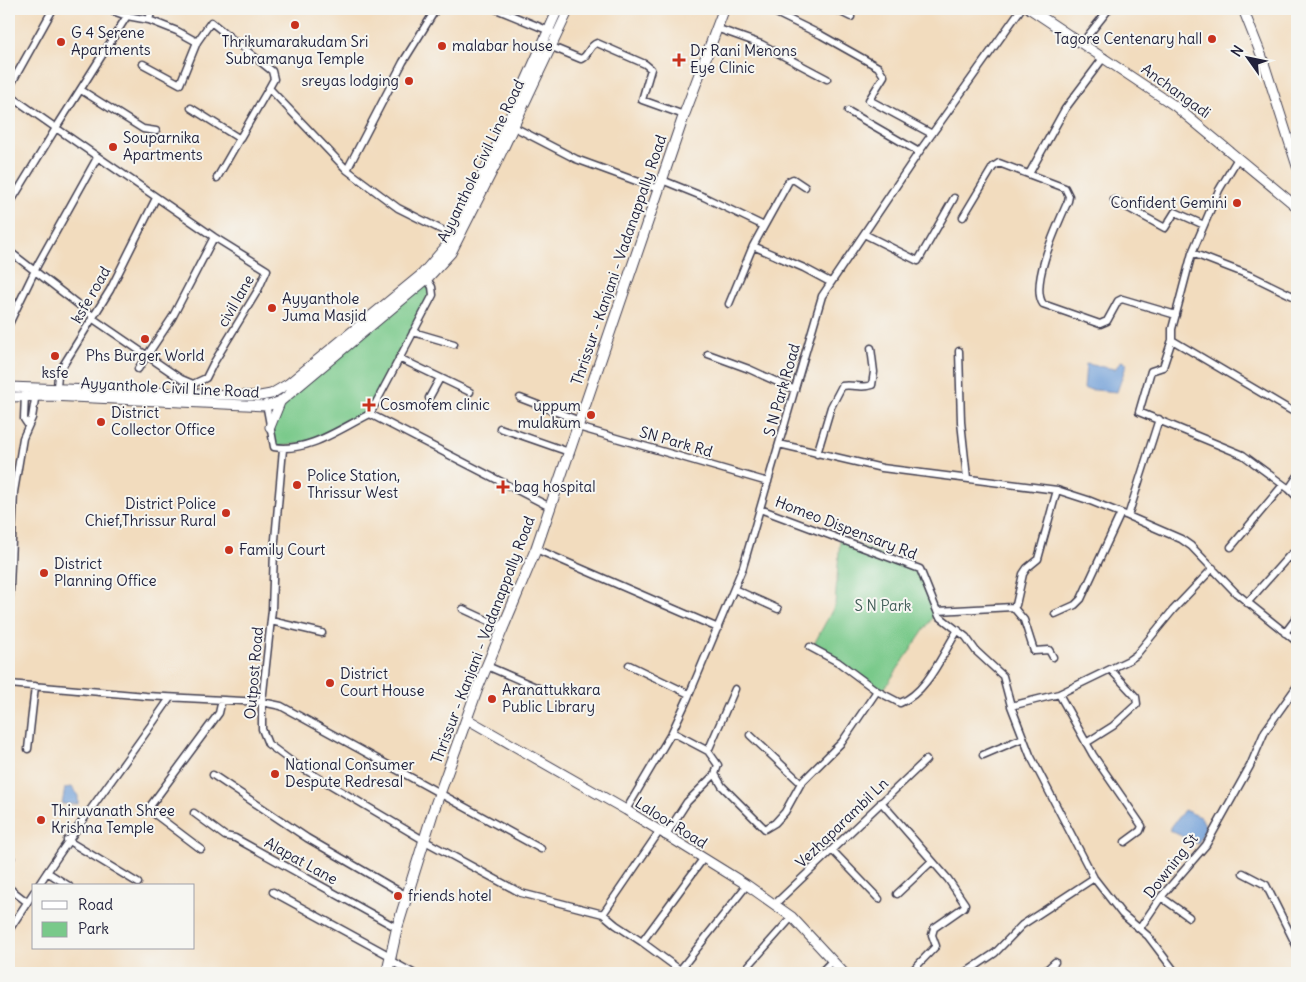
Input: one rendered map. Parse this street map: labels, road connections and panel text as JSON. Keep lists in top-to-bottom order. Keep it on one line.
{"streets":{"main road":["Anchangadi","Ayyanthole Civil Line Road","Thrissur - Kanjani - Vadanappally Road","Laloor Road"],"street":["ksfe road","civil lane","S N Park Road","SN Park Rd","Homeo Dispensary Rd","Outpost Road","Vezhaparambil Ln","Alapat Lane","Downing St"]},"crossings":[["Ayyanthole Civil Line Road","ksfe road"],["Ayyanthole Civil Line Road","civil lane"],["Thrissur - Kanjani - Vadanappally Road","SN Park Rd"],["Thrissur - Kanjani - Vadanappally Road","Outpost Road"],["Thrissur - Kanjani - Vadanappally Road","Laloor Road"],["Thrissur - Kanjani - Vadanappally Road","Alapat Lane"],["ksfe road","civil lane"],["S N Park Road","SN Park Rd"],["S N Park Road","Homeo Dispensary Rd"],["S N Park Road","Laloor Road"],["Homeo Dispensary Rd","Downing St"],["Laloor Road","Vezhaparambil Ln"]],"parks":["S N Park"],"places":{"other":["Thrikumarakudam Sri Subramanya Temple","Tagore Centenary hall","G 4 Serene Apartments","malabar house","sreyas lodging","Souparnika Apartments","Confident Gemini","Ayyanthole Juma Masjid","Phs Burger World","ksfe","uppum mulakum","District Collector Office","Police Station, Thrissur West","District Police Chief,Thrissur Rural","Family Court","District Planning Office","District Court House","Aranattukkara Public Library","National Consumer Despute Redresal","Thiruvanath Shree Krishna Temple","friends hotel"],"health":["Dr Rani Menons Eye Clinic","Cosmofem clinic","bag hospital"]},"legend":["Road","Park"],"north":"top left"}
